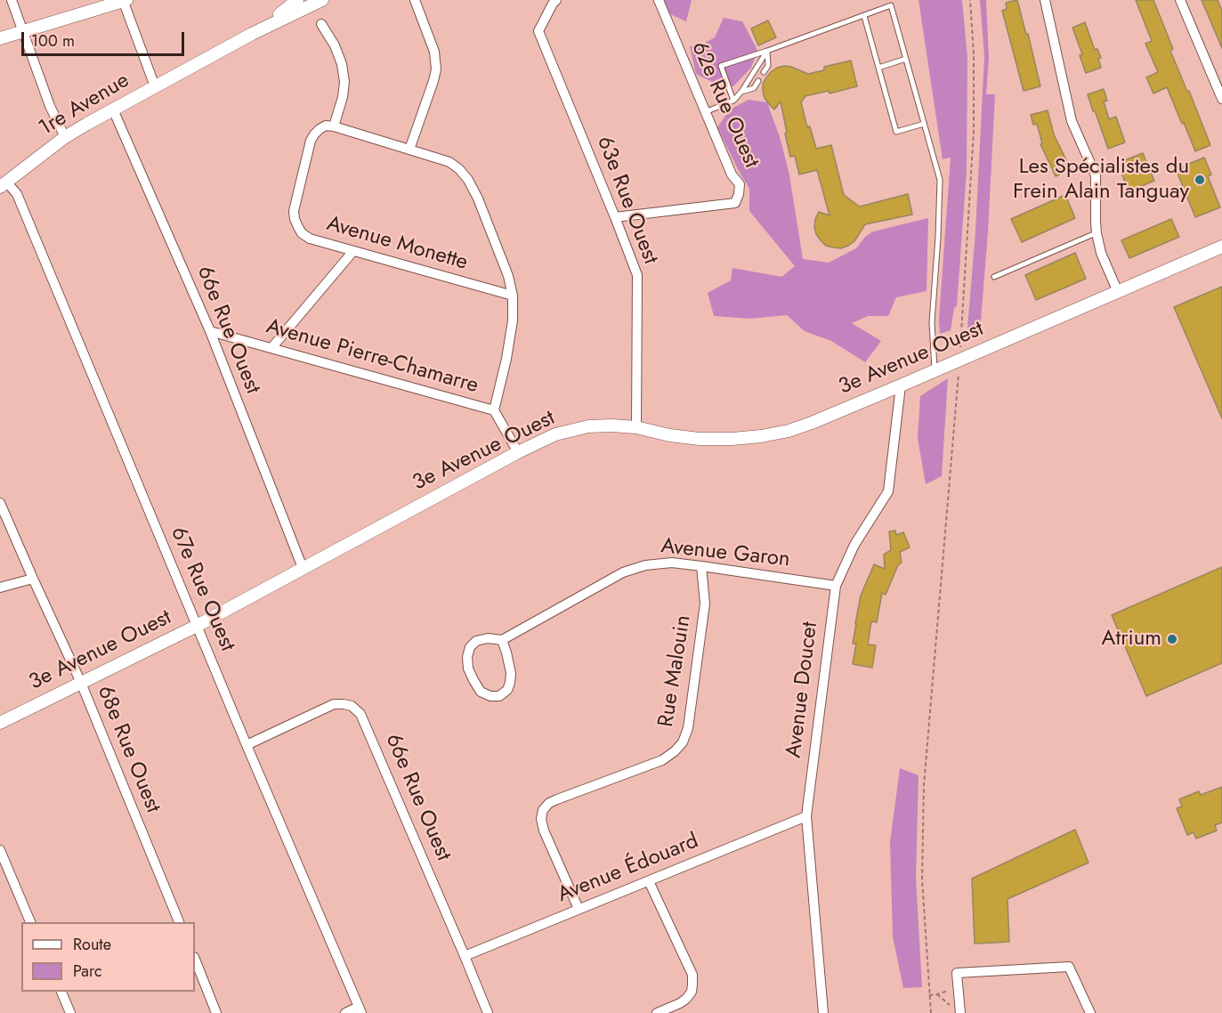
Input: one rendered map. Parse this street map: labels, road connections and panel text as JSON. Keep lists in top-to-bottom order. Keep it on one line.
{"streets":{"street":["1re Avenue","62e Rue Ouest","63e Rue Ouest","Avenue Monette","66e Rue Ouest","Avenue Pierre-Chamarre","3e Avenue Ouest","Avenue Garon","67e Rue Ouest","Rue Malouin","Avenue Doucet","68e Rue Ouest","Avenue Édouard"]},"crossings":[["1re Avenue","66e Rue Ouest"],["1re Avenue","67e Rue Ouest"],["62e Rue Ouest","63e Rue Ouest"],["63e Rue Ouest","3e Avenue Ouest"],["66e Rue Ouest","Avenue Pierre-Chamarre"],["66e Rue Ouest","3e Avenue Ouest"],["66e Rue Ouest","67e Rue Ouest"],["66e Rue Ouest","Avenue Édouard"],["3e Avenue Ouest","67e Rue Ouest"],["3e Avenue Ouest","Avenue Doucet"],["3e Avenue Ouest","68e Rue Ouest"],["Avenue Garon","Rue Malouin"],["Avenue Garon","Avenue Doucet"],["Rue Malouin","Avenue Édouard"],["Avenue Doucet","Avenue Édouard"]],"places":["Les Spécialistes du Frein Alain Tanguay","Atrium"],"legend":["Route","Parc"],"scale_bar":"100 m"}
